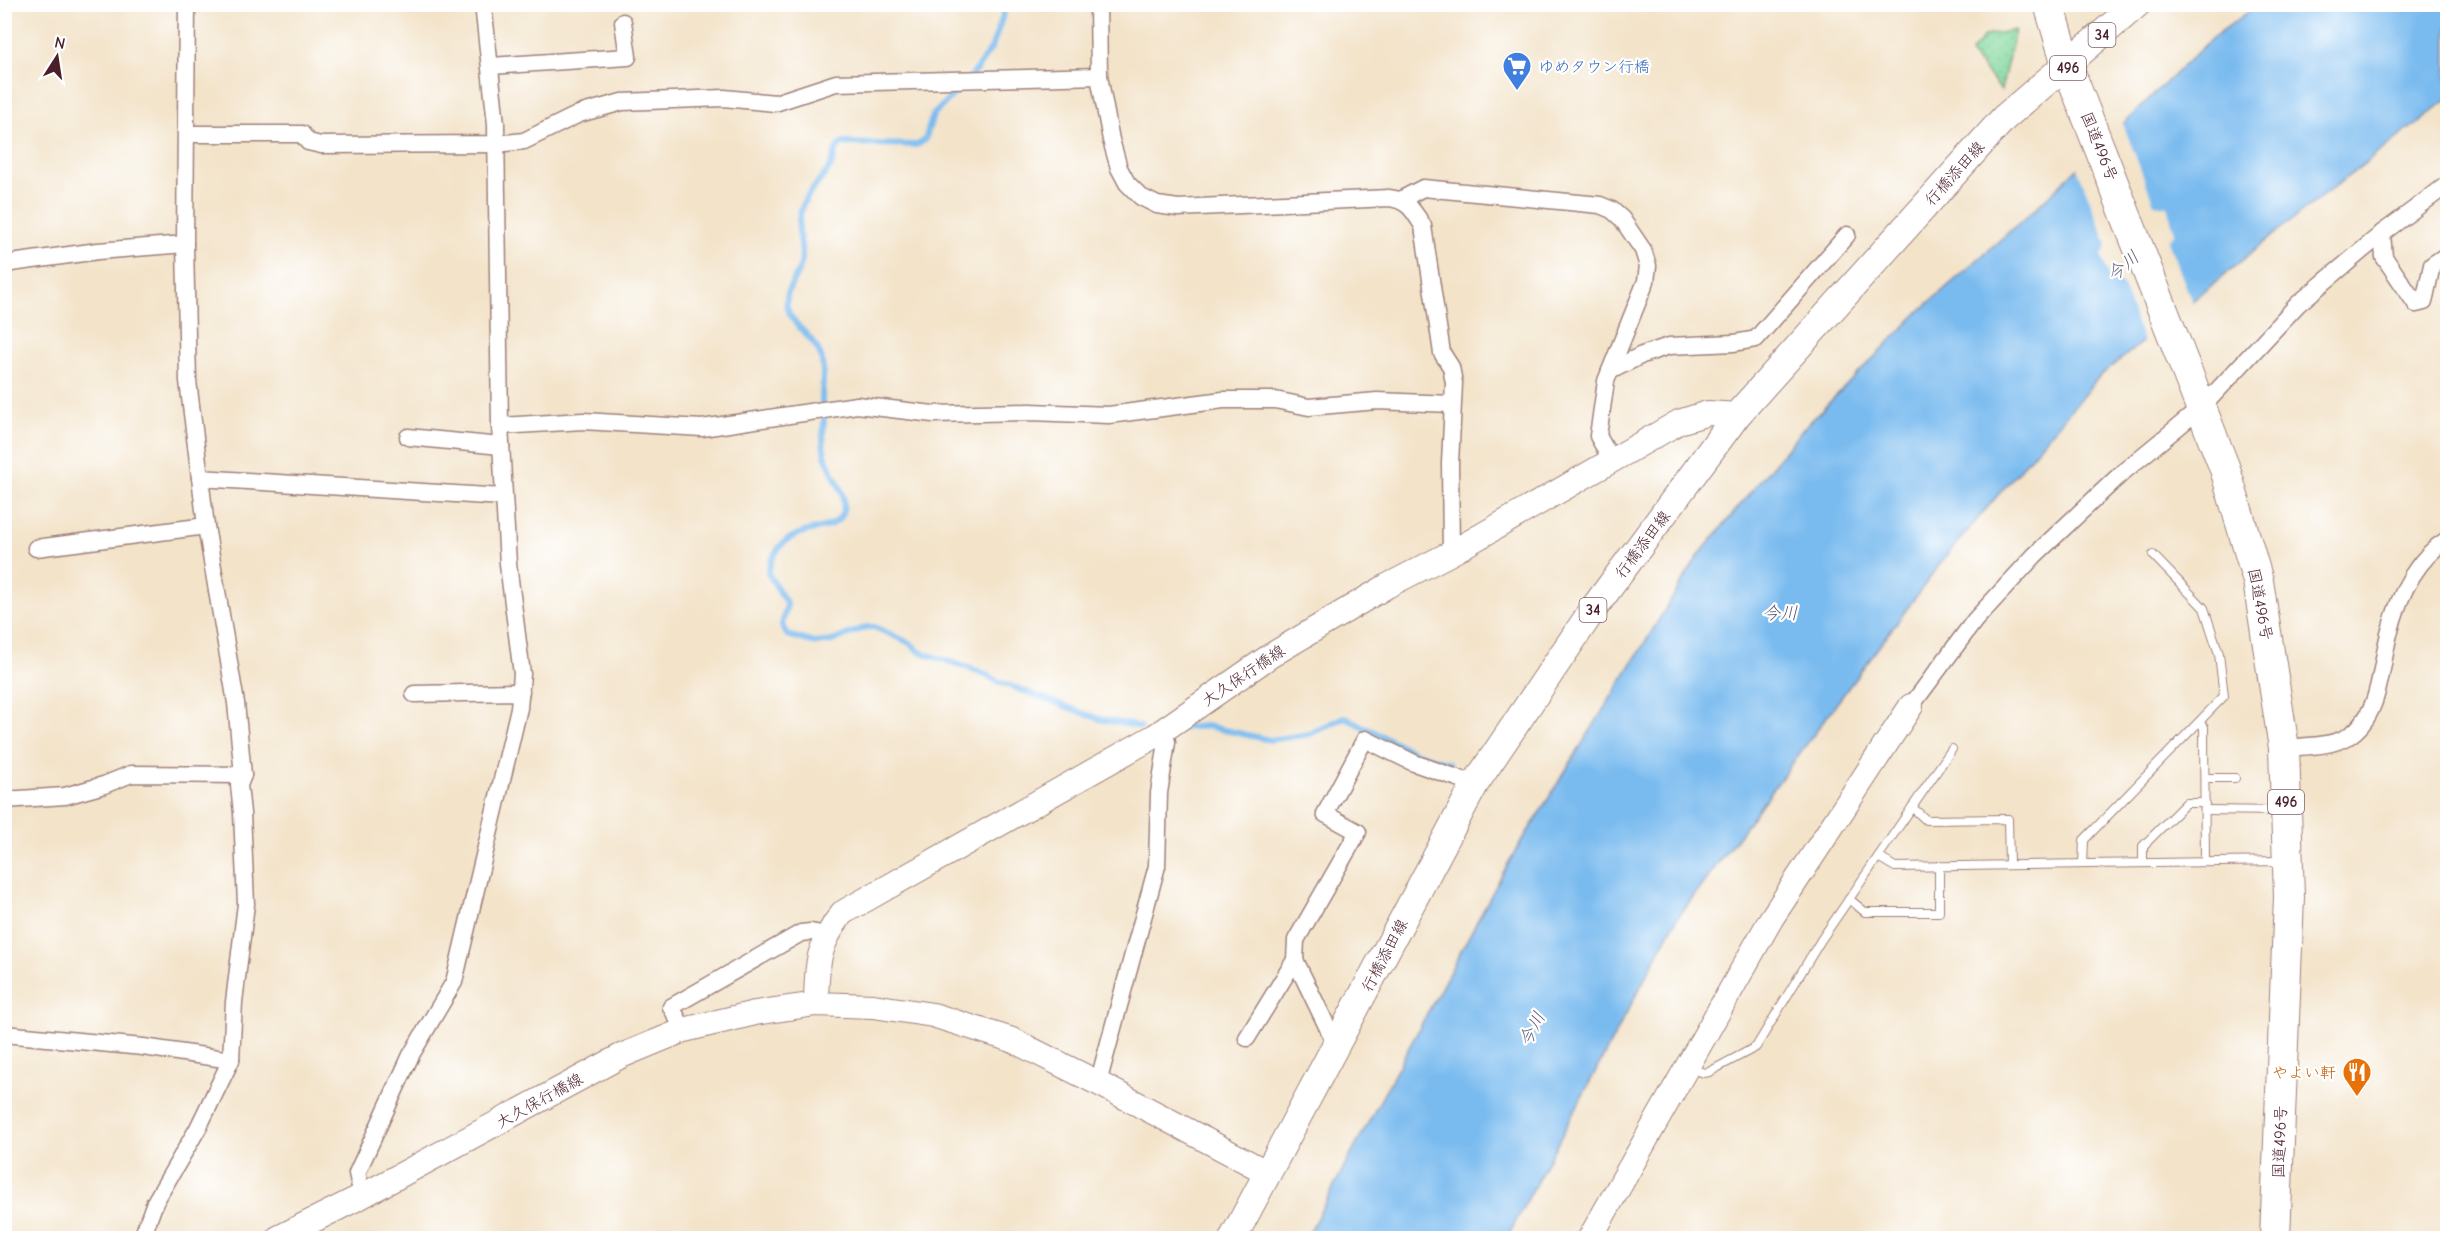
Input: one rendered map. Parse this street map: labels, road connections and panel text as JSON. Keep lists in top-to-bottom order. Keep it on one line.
{"streets":{"highway":["496","国道496号"],"main road":["34","行橋添田線","大久保行橋線"]},"crossings":[["国道496号","行橋添田線"],["行橋添田線","大久保行橋線"]],"water":["今川"],"places":{"supermarket":["ゆめタウン行橋"],"restaurant":["やよい軒"]},"north":"top"}
